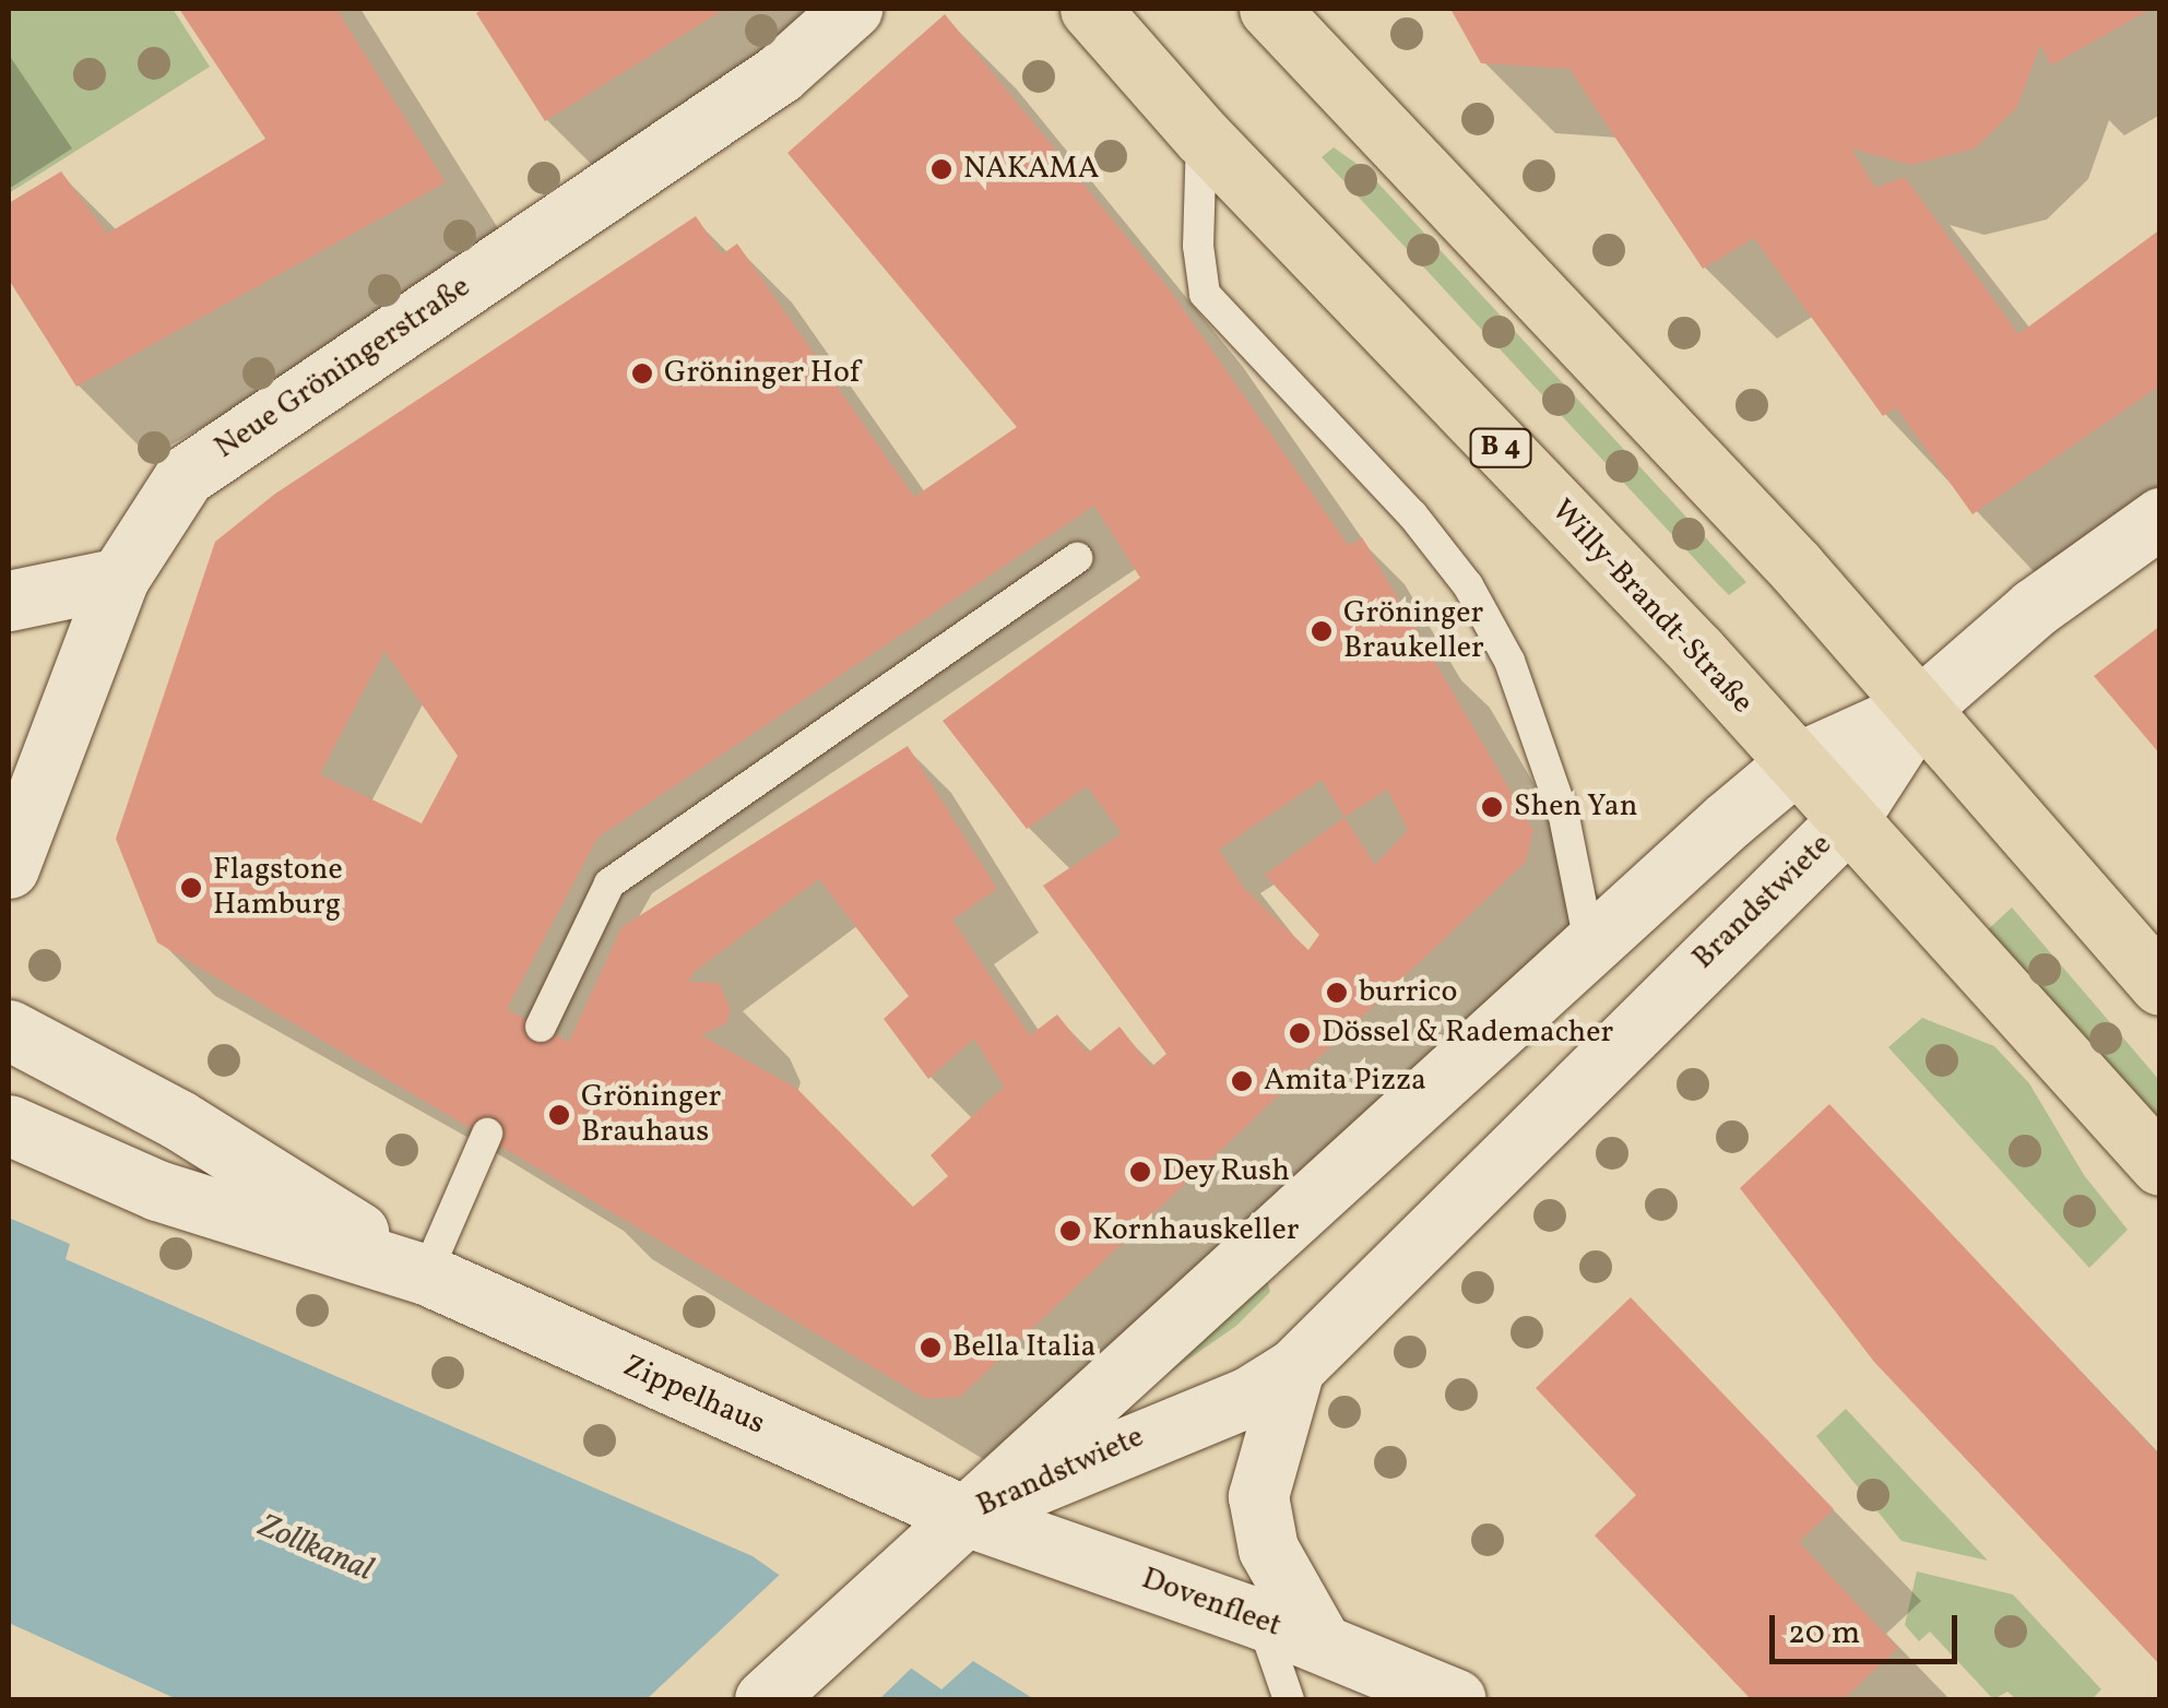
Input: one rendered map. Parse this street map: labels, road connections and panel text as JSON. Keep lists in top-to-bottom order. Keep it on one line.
{"streets":{"main road":["Neue Gröningerstraße","B 4","Willy-Brandt-Straße","Brandstwiete","Zippelhaus","Dovenfleet"]},"crossings":[["Willy-Brandt-Straße","Brandstwiete"],["Brandstwiete","Zippelhaus"],["Brandstwiete","Dovenfleet"],["Zippelhaus","Dovenfleet"]],"water":["Zollkanal"],"places":["NAKAMA","Gröninger Hof","Gröninger Braukeller","Shen Yan","Flagstone Hamburg","burrico","Dössel & Rademacher","Amita Pizza","Gröninger Brauhaus","Dey Rush","Kornhauskeller","Bella Italia"],"scale_bar":"20 m"}
